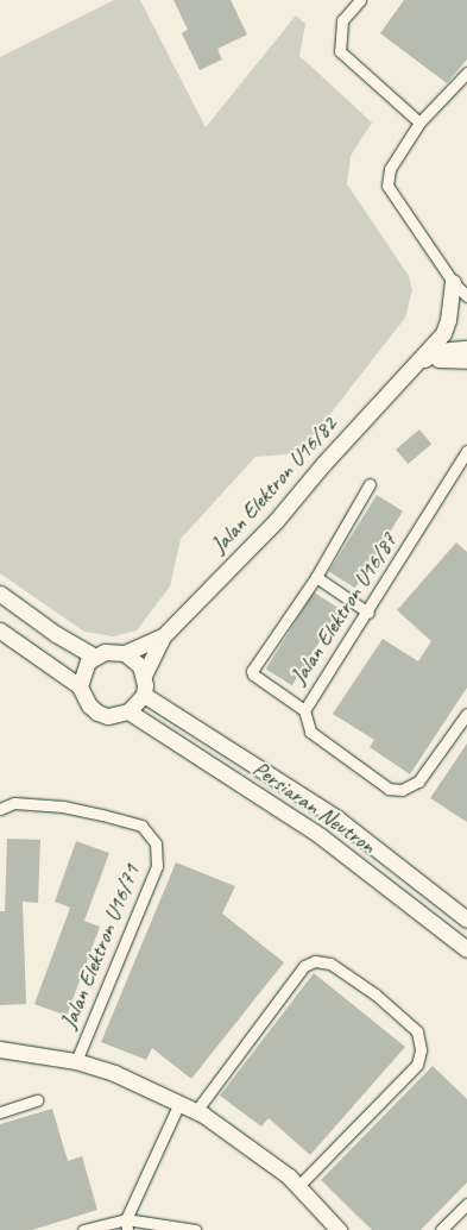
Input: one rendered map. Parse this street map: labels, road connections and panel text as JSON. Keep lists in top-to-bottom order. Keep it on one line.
{"streets":{"street":["Jalan Elektron U16/82","Jalan Elektron U16/87","Persiaran Neutron","Jalan Elektron U16/71"]}}
